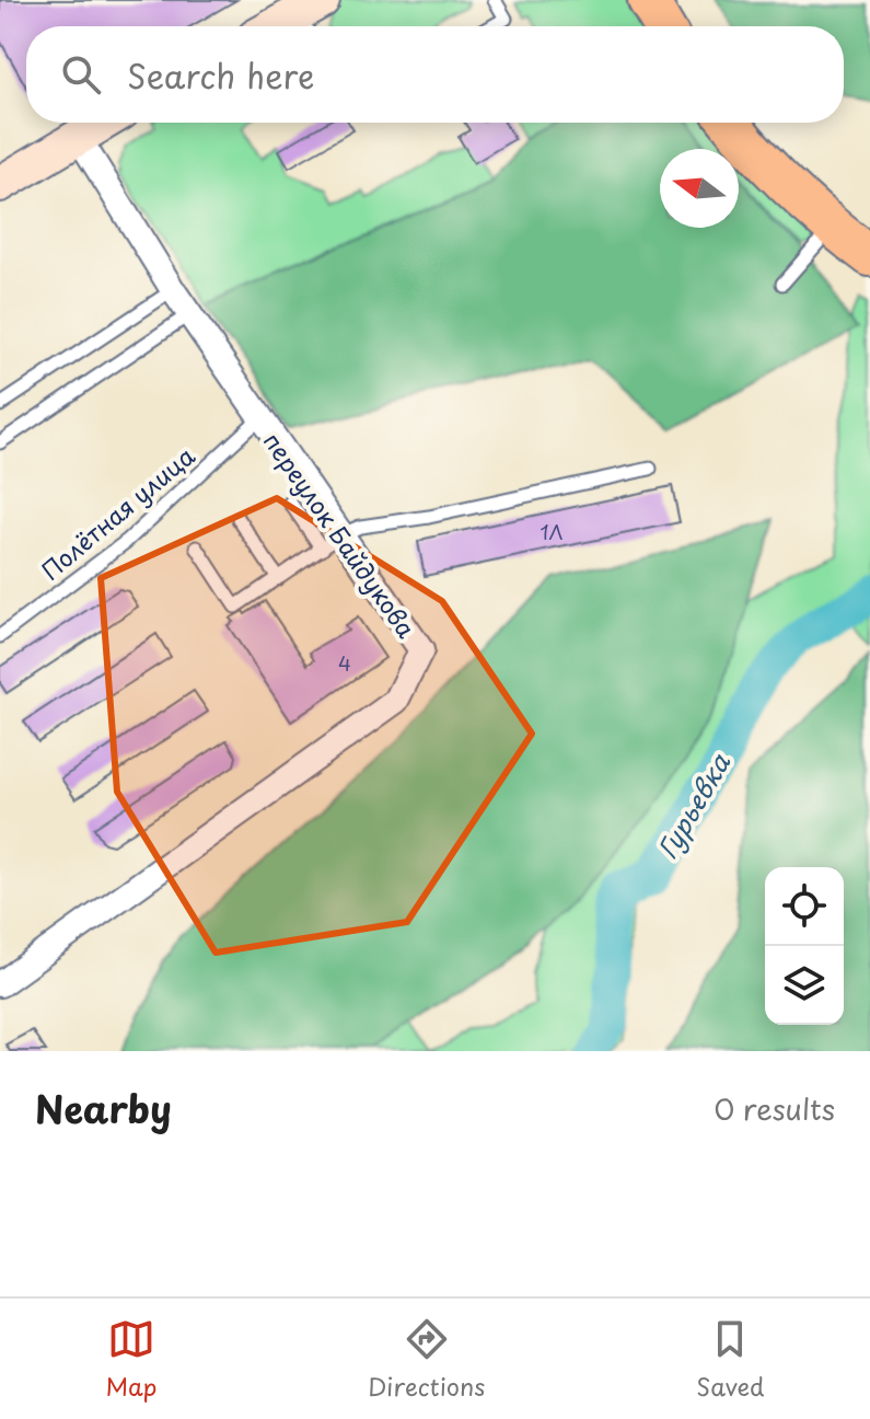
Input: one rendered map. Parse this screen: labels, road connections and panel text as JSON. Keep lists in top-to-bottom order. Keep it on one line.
{"streets":{"street":["переулок Байдукова"],"lane":["Полётная улица"]},"crossings":[["Полётная улица","переулок Байдукова"]],"water":["Гурьевка"],"house_numbers":["1Л","4"],"north":"left","page":{"search":"Search here","heading":["Nearby","0 results"],"nav":["Map","Directions","Saved"]}}
